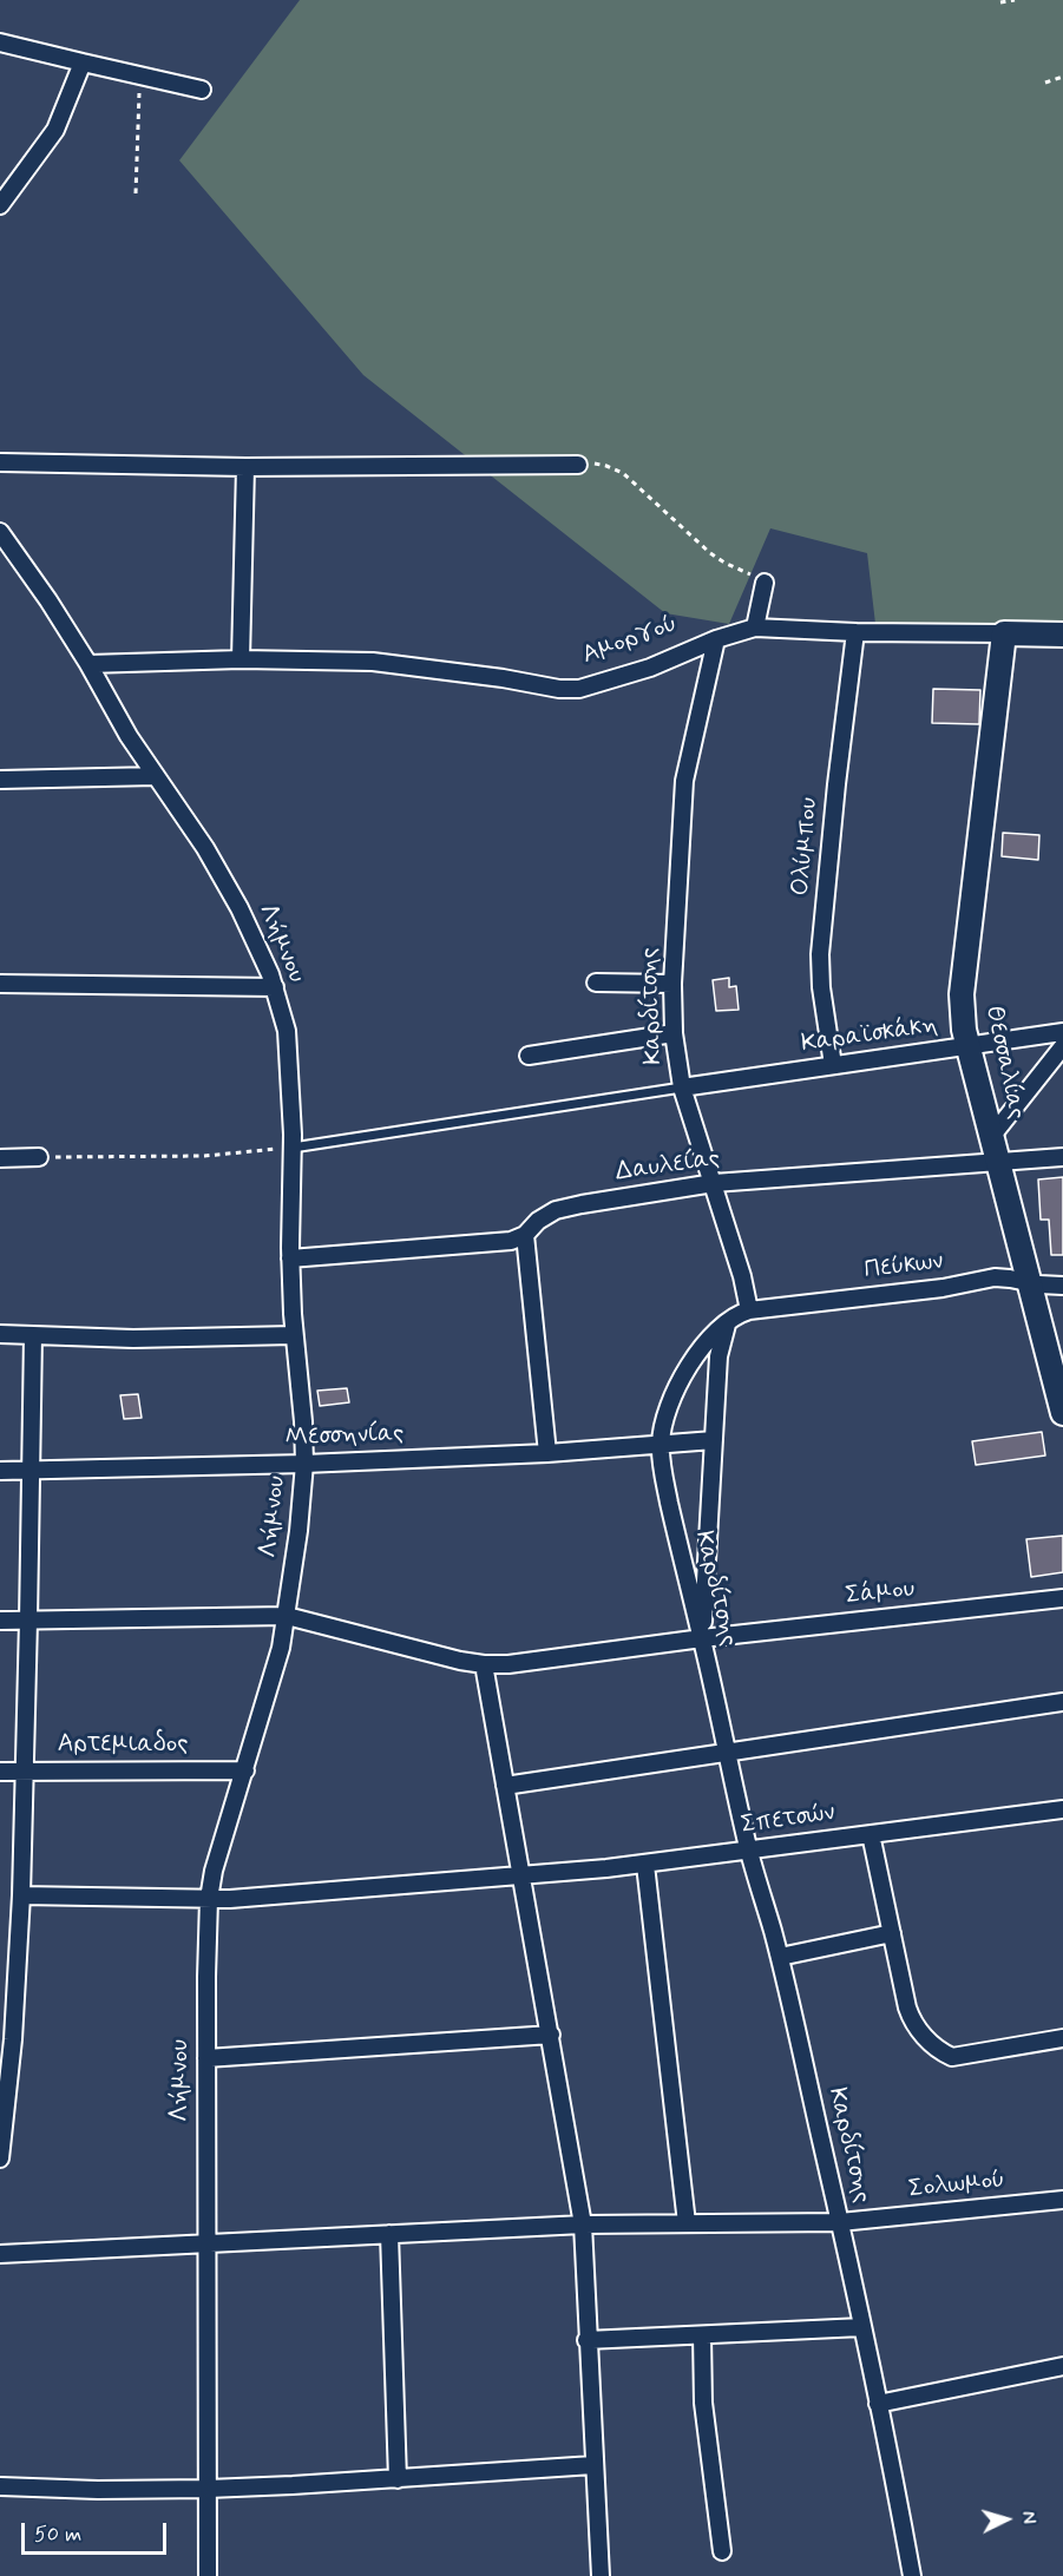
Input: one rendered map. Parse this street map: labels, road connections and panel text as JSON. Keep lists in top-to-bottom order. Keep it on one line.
{"streets":{"street":["Αμοργού","Ολύμπου","Λήμνου","Καρδίτσης","Καραϊσκάκη","Θεσσαλίας","Δαυλείας","Πεύκων","Μεσσηνίας","Σάμου","Αρτεμιαδος","Σπετσών","Σολωμού"]},"crossings":[["Αμοργού","Ολύμπου"],["Αμοργού","Λήμνου"],["Αμοργού","Καρδίτσης"],["Αμοργού","Θεσσαλίας"],["Ολύμπου","Καραϊσκάκη"],["Λήμνου","Δαυλείας"],["Λήμνου","Μεσσηνίας"],["Λήμνου","Σάμου"],["Λήμνου","Αρτεμιαδος"],["Λήμνου","Σπετσών"],["Λήμνου","Σολωμού"],["Καρδίτσης","Καραϊσκάκη"],["Καρδίτσης","Δαυλείας"],["Καρδίτσης","Πεύκων"],["Καρδίτσης","Μεσσηνίας"],["Καρδίτσης","Σάμου"],["Καρδίτσης","Σπετσών"],["Καρδίτσης","Σολωμού"],["Καραϊσκάκη","Θεσσαλίας"],["Θεσσαλίας","Δαυλείας"],["Θεσσαλίας","Πεύκων"]],"scale_bar":"50 m","north":"right"}
